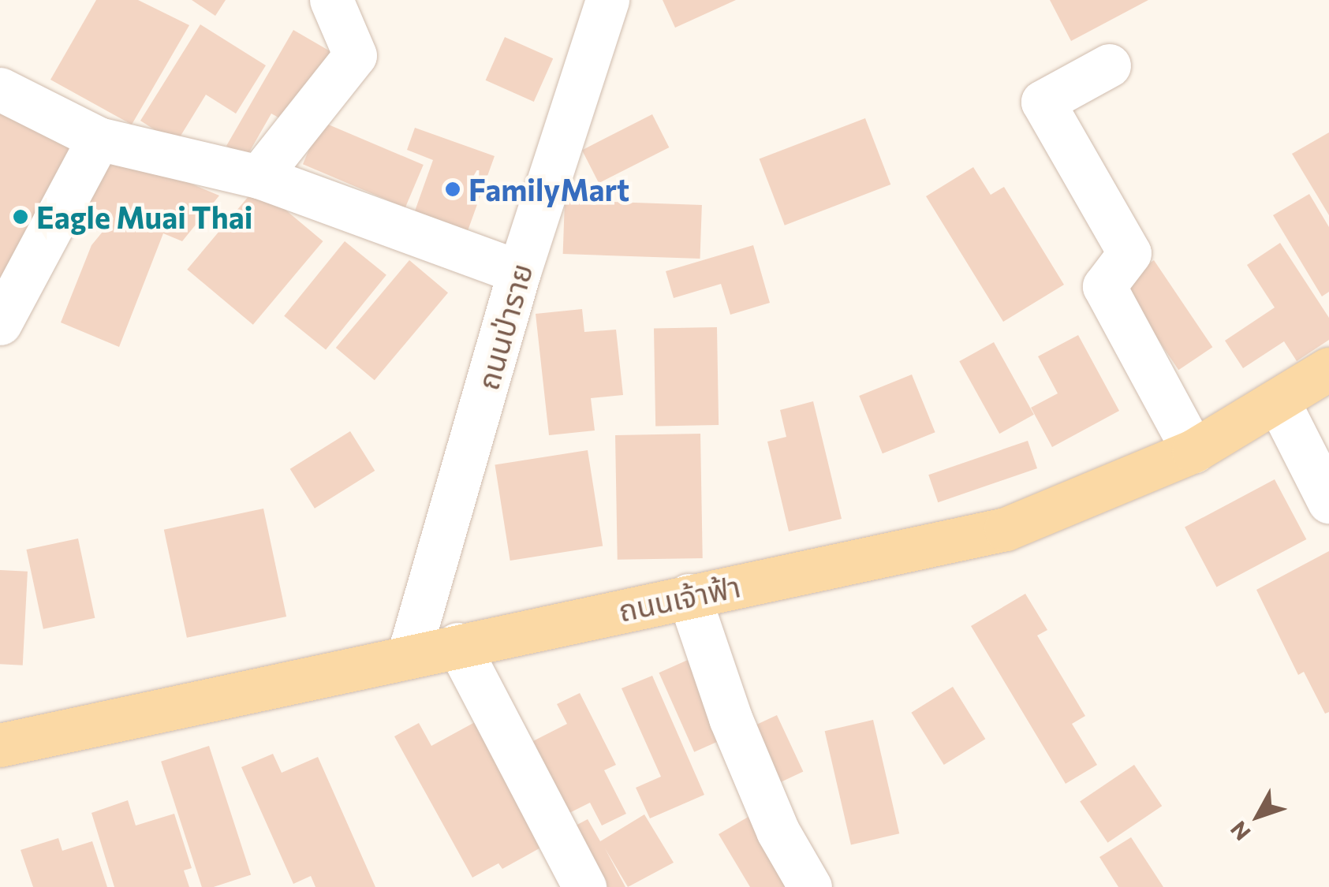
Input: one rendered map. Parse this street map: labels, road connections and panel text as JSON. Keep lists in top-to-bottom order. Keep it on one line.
{"streets":{"main road":["ถนนเจ้าฟ้า"],"street":["ถนนป่าราย"]},"crossings":[["ถนนป่าราย","ถนนเจ้าฟ้า"]],"places":["FamilyMart","Eagle Muai Thai"],"north":"bottom left"}
